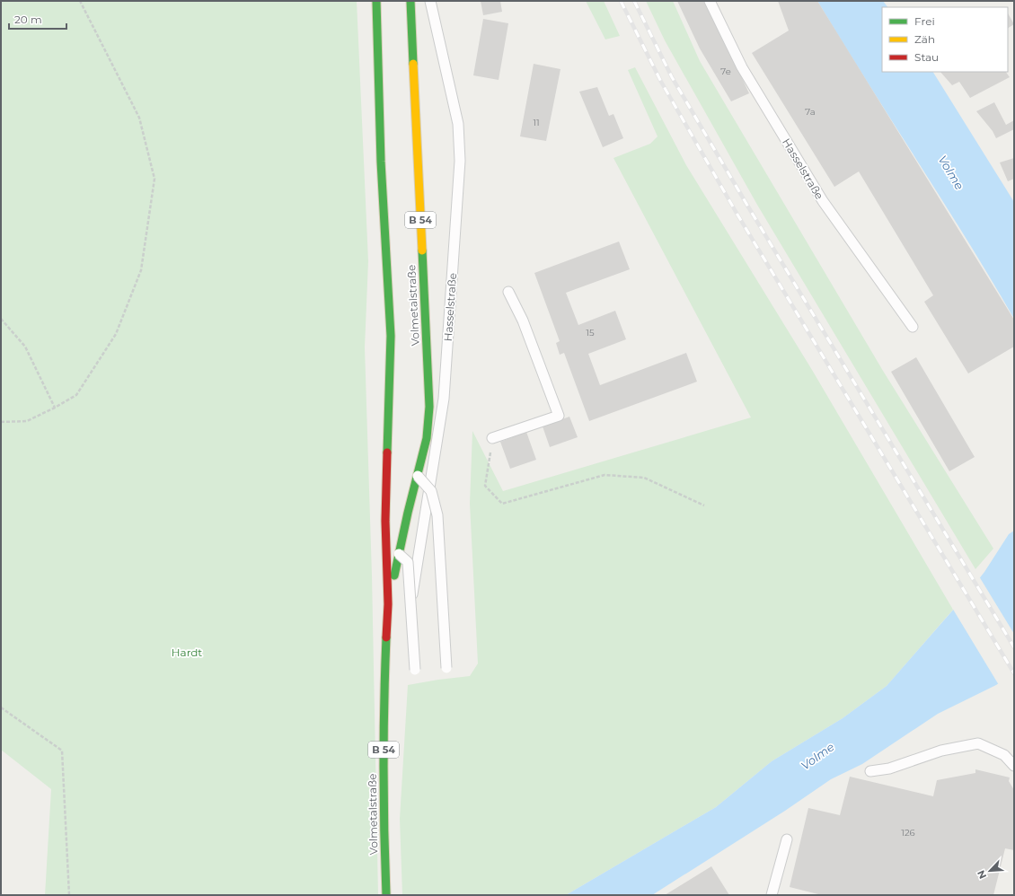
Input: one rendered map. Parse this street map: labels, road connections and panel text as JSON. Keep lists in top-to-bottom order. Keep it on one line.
{"streets":{"main road":["B 54","Volmetalstraße"],"lane":["Hasselstraße"]},"water":["Volme"],"parks":["Hardt"],"house_numbers":["7e","7a","11","15","126"],"legend":["Frei","Zäh","Stau"],"scale_bar":"20 m","north":"bottom left"}
